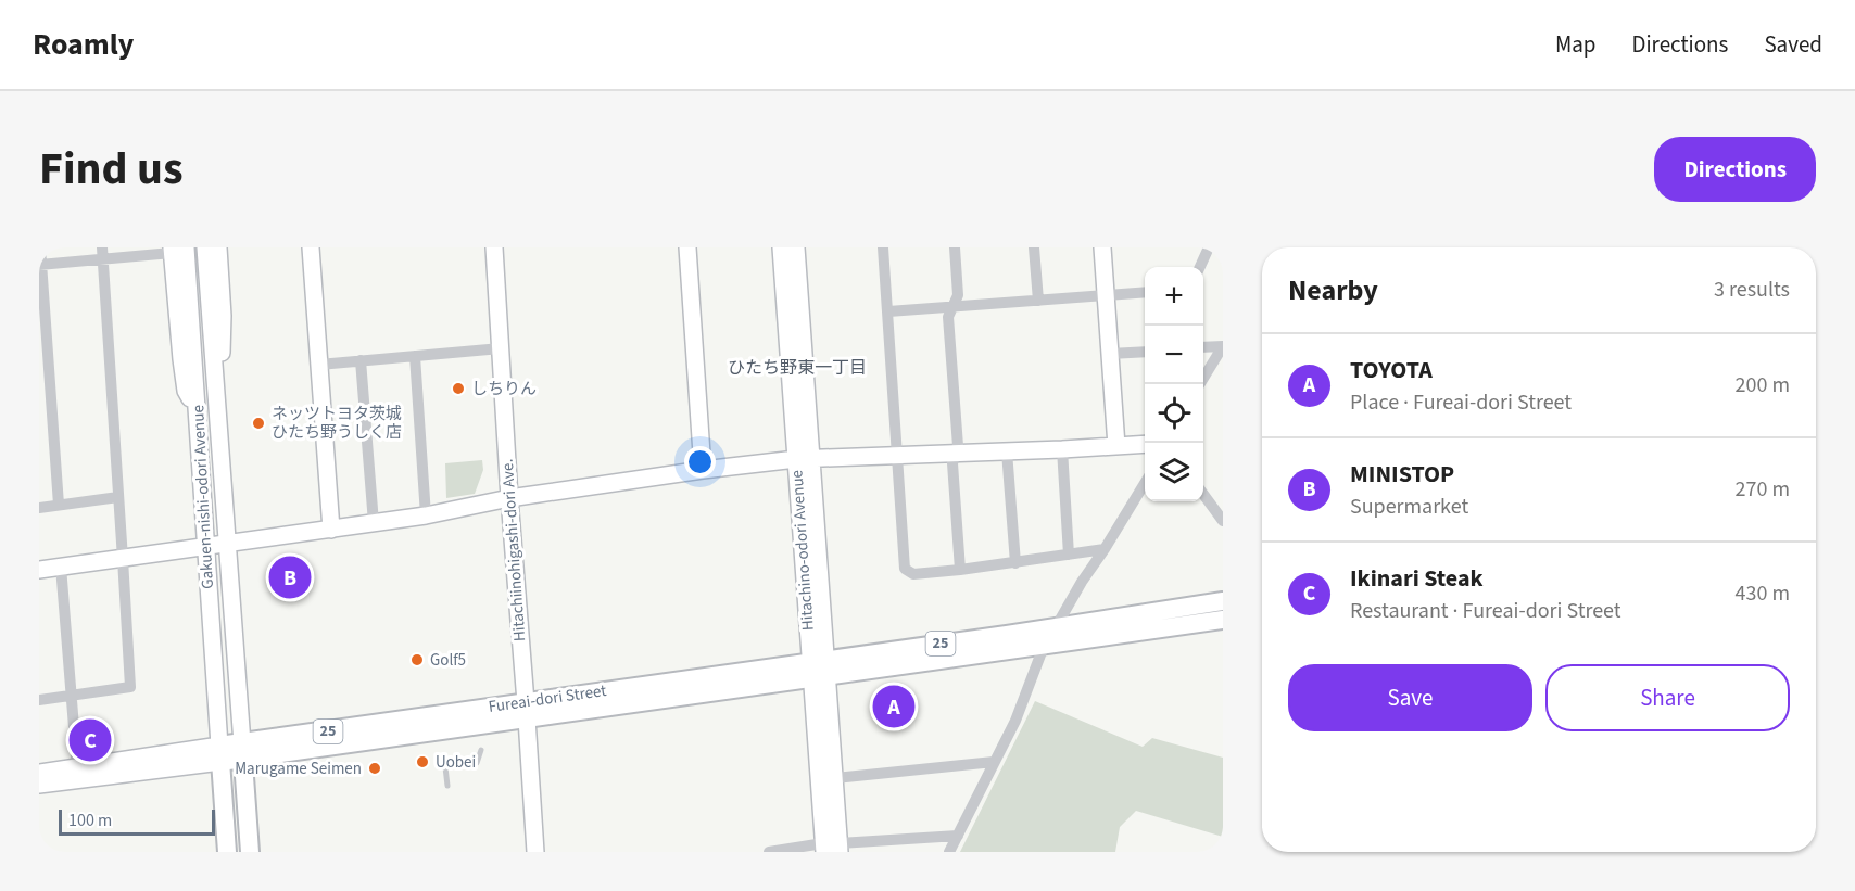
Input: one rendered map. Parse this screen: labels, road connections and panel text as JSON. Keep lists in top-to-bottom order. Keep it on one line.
{"streets":{"main road":["25","Fureai-dori Street"],"street":["Gakuen-nishi-odori Avenue","Hitachiinohigashi-dori Ave.","Hitachino-odori Avenue"]},"crossings":[["Gakuen-nishi-odori Avenue","Fureai-dori Street"],["Hitachiinohigashi-dori Ave.","Fureai-dori Street"],["Hitachino-odori Avenue","Fureai-dori Street"],["25","Fureai-dori Street"]],"districts":["ひたち野東一丁目"],"places":["しちりん","ネッツトヨタ茨城 ひたち野うしく店","Golf5","Uobei","Marugame Seimen"],"scale_bar":"100 m","page":{"header":"Roamly","nav":["Map","Directions","Saved"],"title":"Find us","buttons":["Directions",["Save","Share"]],"heading":["Nearby","3 results"],"map_buttons":["+","−"],"list":[{"mark":"A","name":"TOYOTA","note":"Place · Fureai-dori Street","value":"200 m"},{"mark":"B","name":"MINISTOP","note":"Supermarket","value":"270 m"},{"mark":"C","name":"Ikinari Steak","note":"Restaurant · Fureai-dori Street","value":"430 m"}],"pins":["B","A","C"],"scale":"100 m"}}
